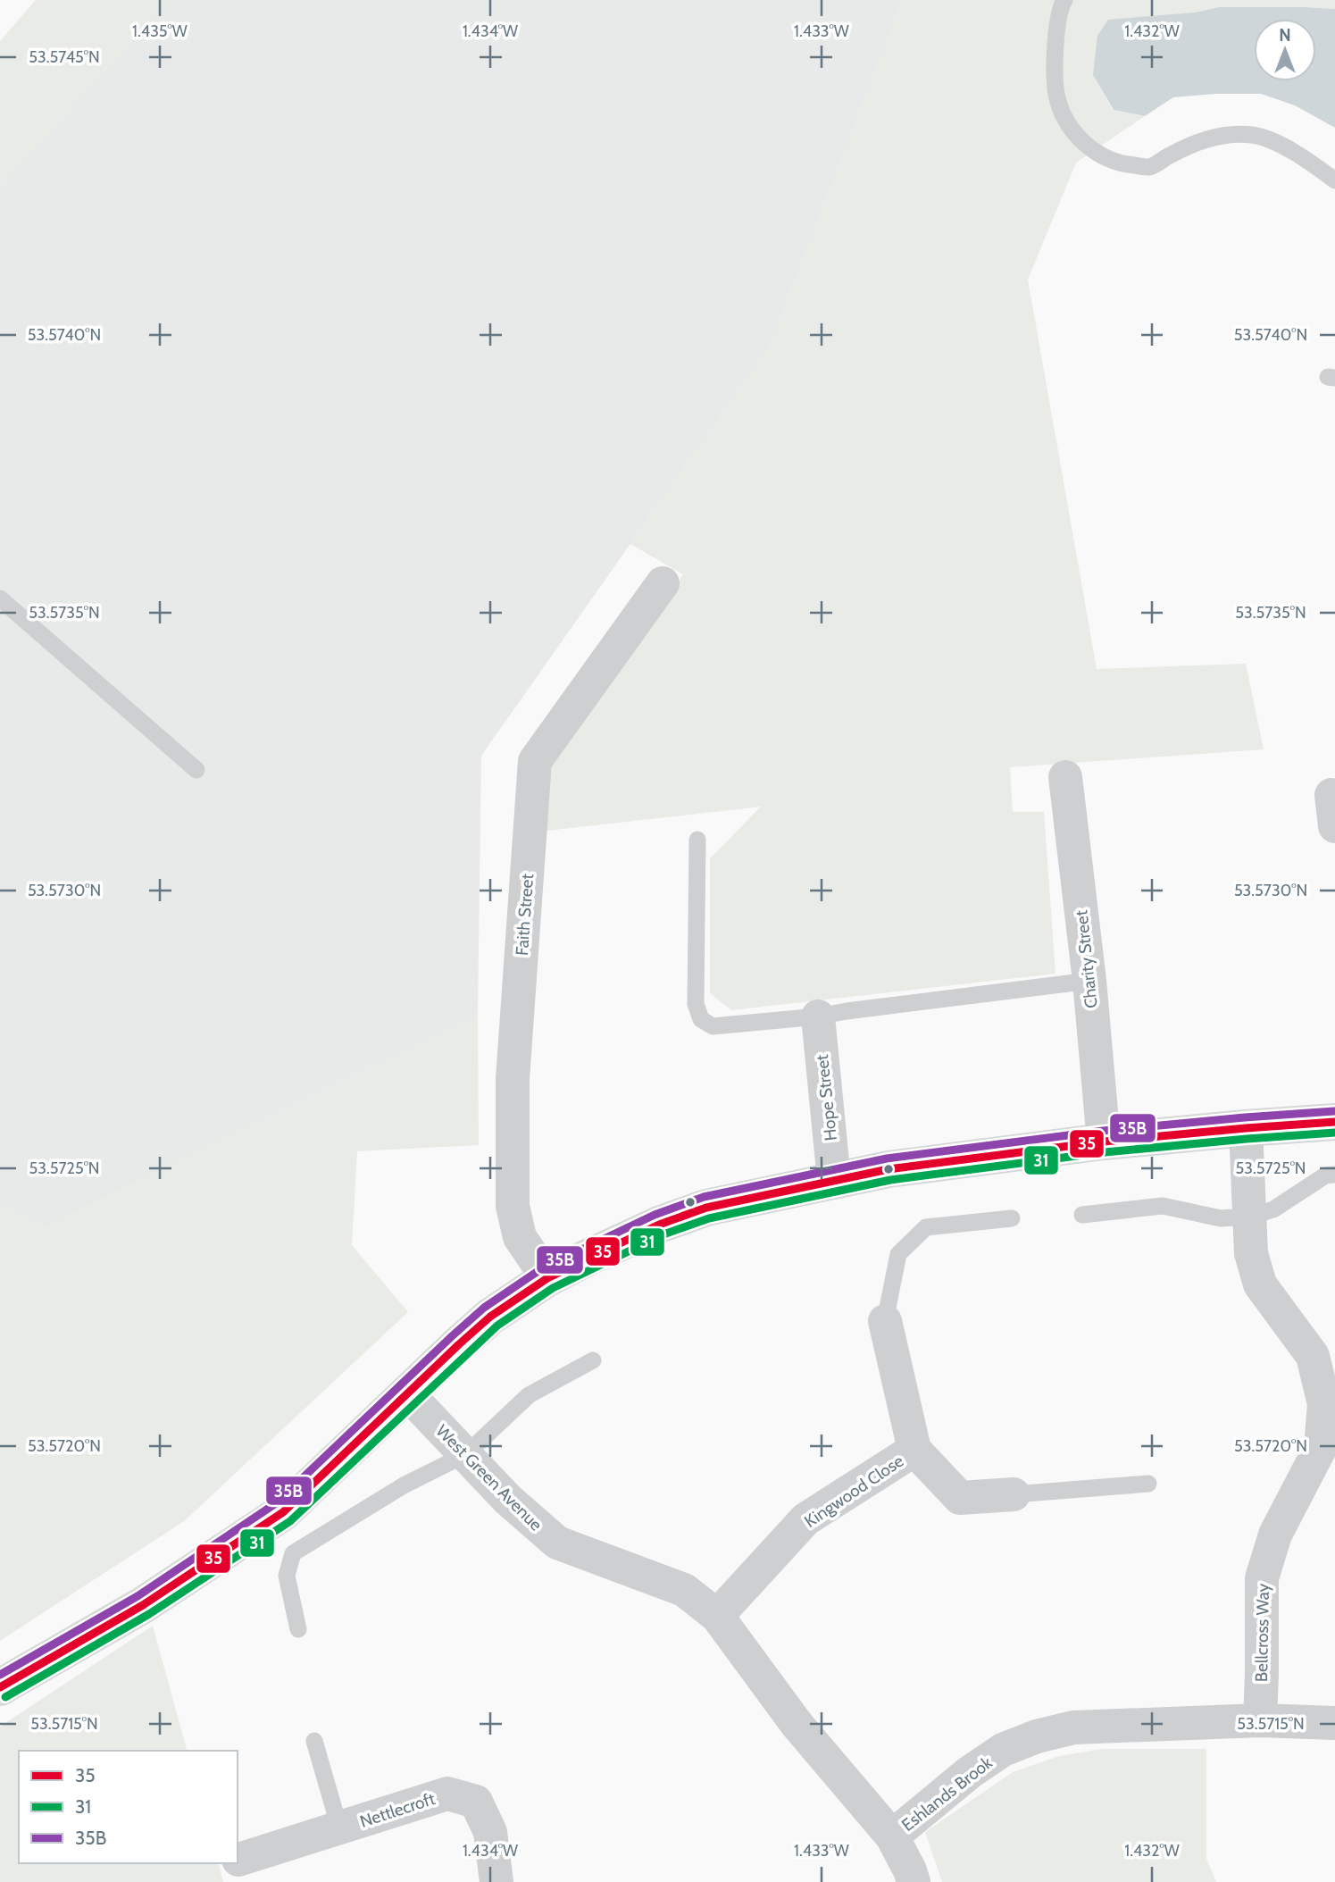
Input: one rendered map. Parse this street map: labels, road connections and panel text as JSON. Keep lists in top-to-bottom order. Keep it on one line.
{"streets":{"street":["Faith Street","Charity Street","Hope Street","West Green Avenue","Kingwood Close","Bellcross Way","Eshlands Brook","Nettlecroft"]},"crossings":[["West Green Avenue","Kingwood Close"],["West Green Avenue","Eshlands Brook"],["Bellcross Way","Eshlands Brook"]],"lines":["transit line 35B","transit line 35","transit line 31"],"legend":["35","31","35B"],"north":"top","coordinates":["1.435°W","1.434°W","1.433°W","1.432°W","53.5745°N","53.5740°N","53.5735°N","53.5730°N","53.5725°N","53.5720°N","53.5715°N"]}
